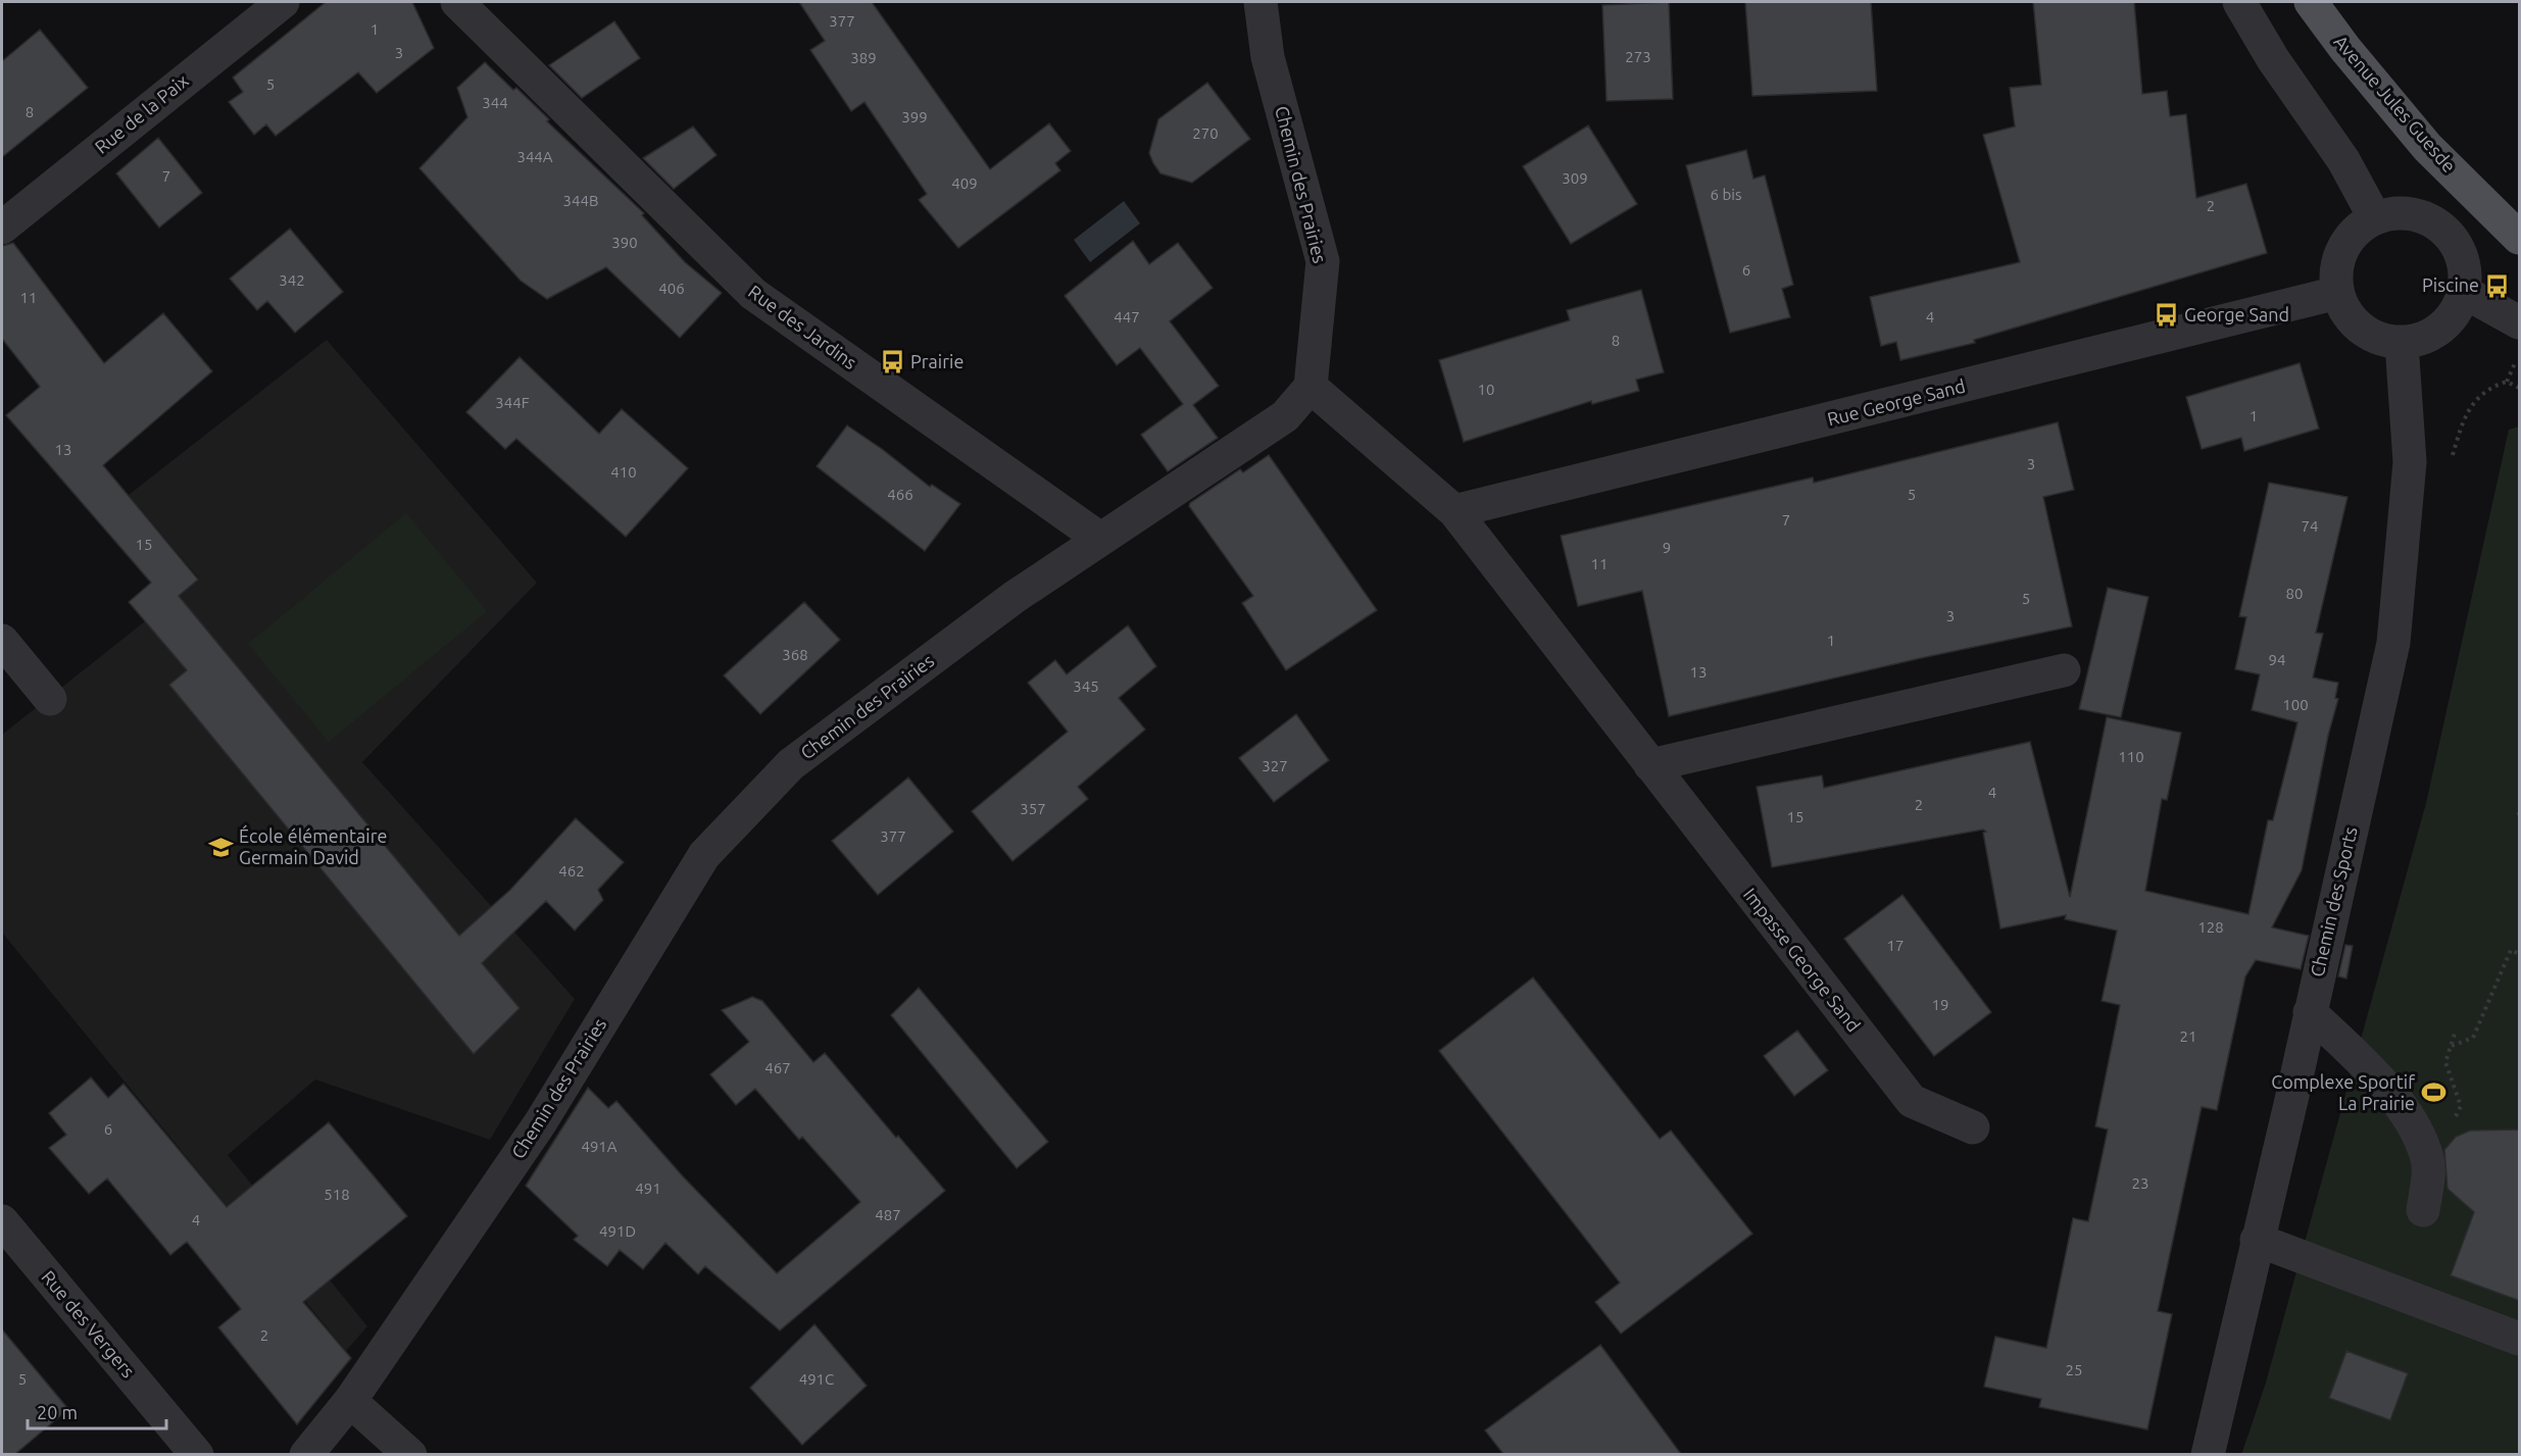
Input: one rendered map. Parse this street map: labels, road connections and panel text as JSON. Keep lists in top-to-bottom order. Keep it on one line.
{"streets":{"main road":["Avenue Jules Guesde"],"street":["Rue de la Paix","Chemin des Prairies","Rue des Jardins","Rue George Sand","Chemin des Sports","Impasse George Sand","Rue des Vergers"]},"crossings":[["Chemin des Prairies","Rue des Jardins"],["Chemin des Prairies","Impasse George Sand"],["Rue George Sand","Chemin des Sports"],["Rue George Sand","Impasse George Sand"]],"places":{"bus stop":["Piscine","George Sand","Prairie"],"school or university":["École élémentaire Germain David"],"sports":["Complexe Sportif La Prairie"]},"house_numbers":["377","1","3","273","389","5","344","8","399","270","344A","7","309","409","6 bis","344B","2","390","6","342","406","11","447","4","8","10","344F","1","13","3","410","466","5","7","74","15","9","11","80","5","3","1","368","94","13","345","100","110","327","4","2","357","15","377","462","128","17","19","21","467","6","491A","23","491","518","487","4","491D","2","25","5","491C"],"scale_bar":"20 m"}
